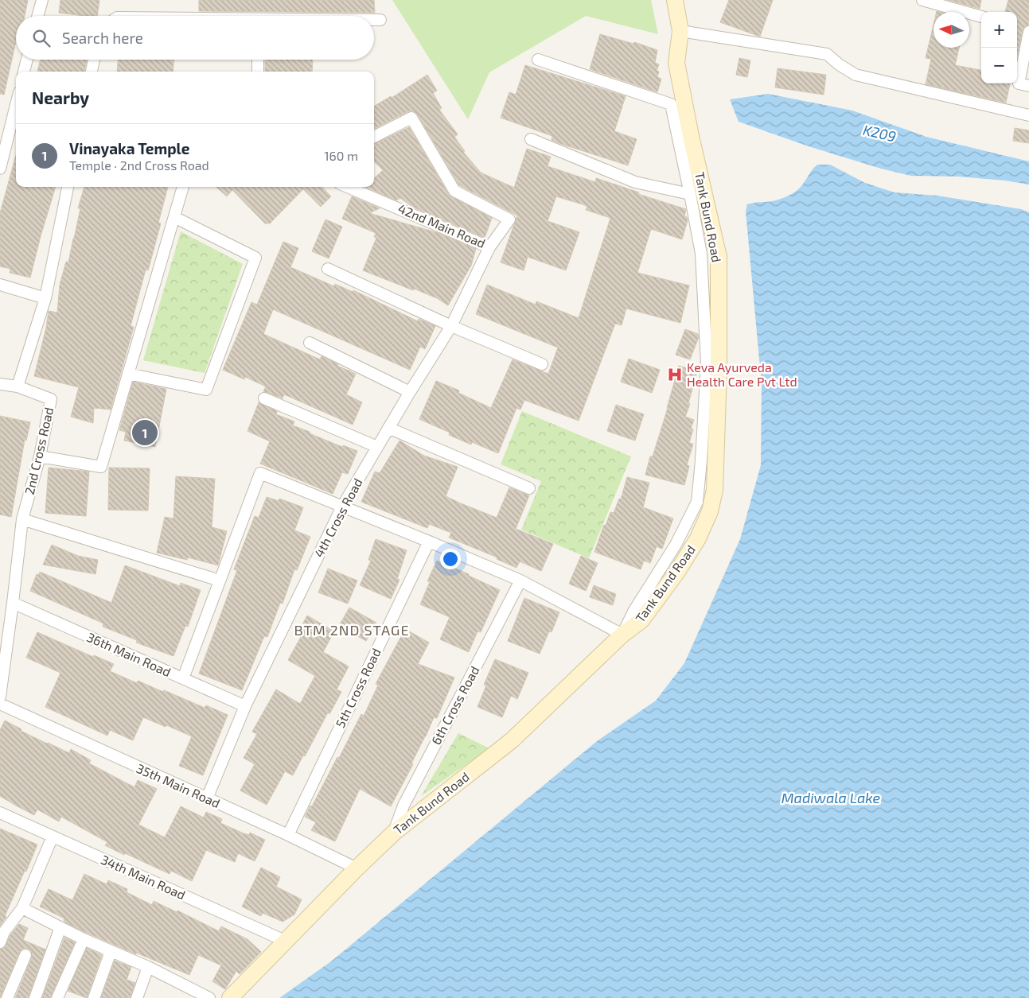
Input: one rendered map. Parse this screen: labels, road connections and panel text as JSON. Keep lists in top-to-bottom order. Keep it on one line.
{"streets":{"main road":["Tank Bund Road"],"street":["42nd Main Road","2nd Cross Road","4th Cross Road","36th Main Road","5th Cross Road","6th Cross Road","35th Main Road","34th Main Road"]},"crossings":[["Tank Bund Road","6th Cross Road"],["Tank Bund Road","35th Main Road"],["Tank Bund Road","34th Main Road"],["42nd Main Road","4th Cross Road"],["2nd Cross Road","36th Main Road"],["4th Cross Road","36th Main Road"],["4th Cross Road","35th Main Road"],["5th Cross Road","35th Main Road"]],"districts":["BTM 2ND STAGE"],"water":["K209","Madiwala Lake"],"places":{"hospital":["Keva Ayurveda Health Care Pvt Ltd"]},"north":"left","page":{"map_buttons":["+","−"],"search":"Search here","heading":"Nearby","list":[{"mark":"1","name":"Vinayaka Temple","note":"Temple · 2nd Cross Road","value":"160 m"}],"pins":"1"}}
